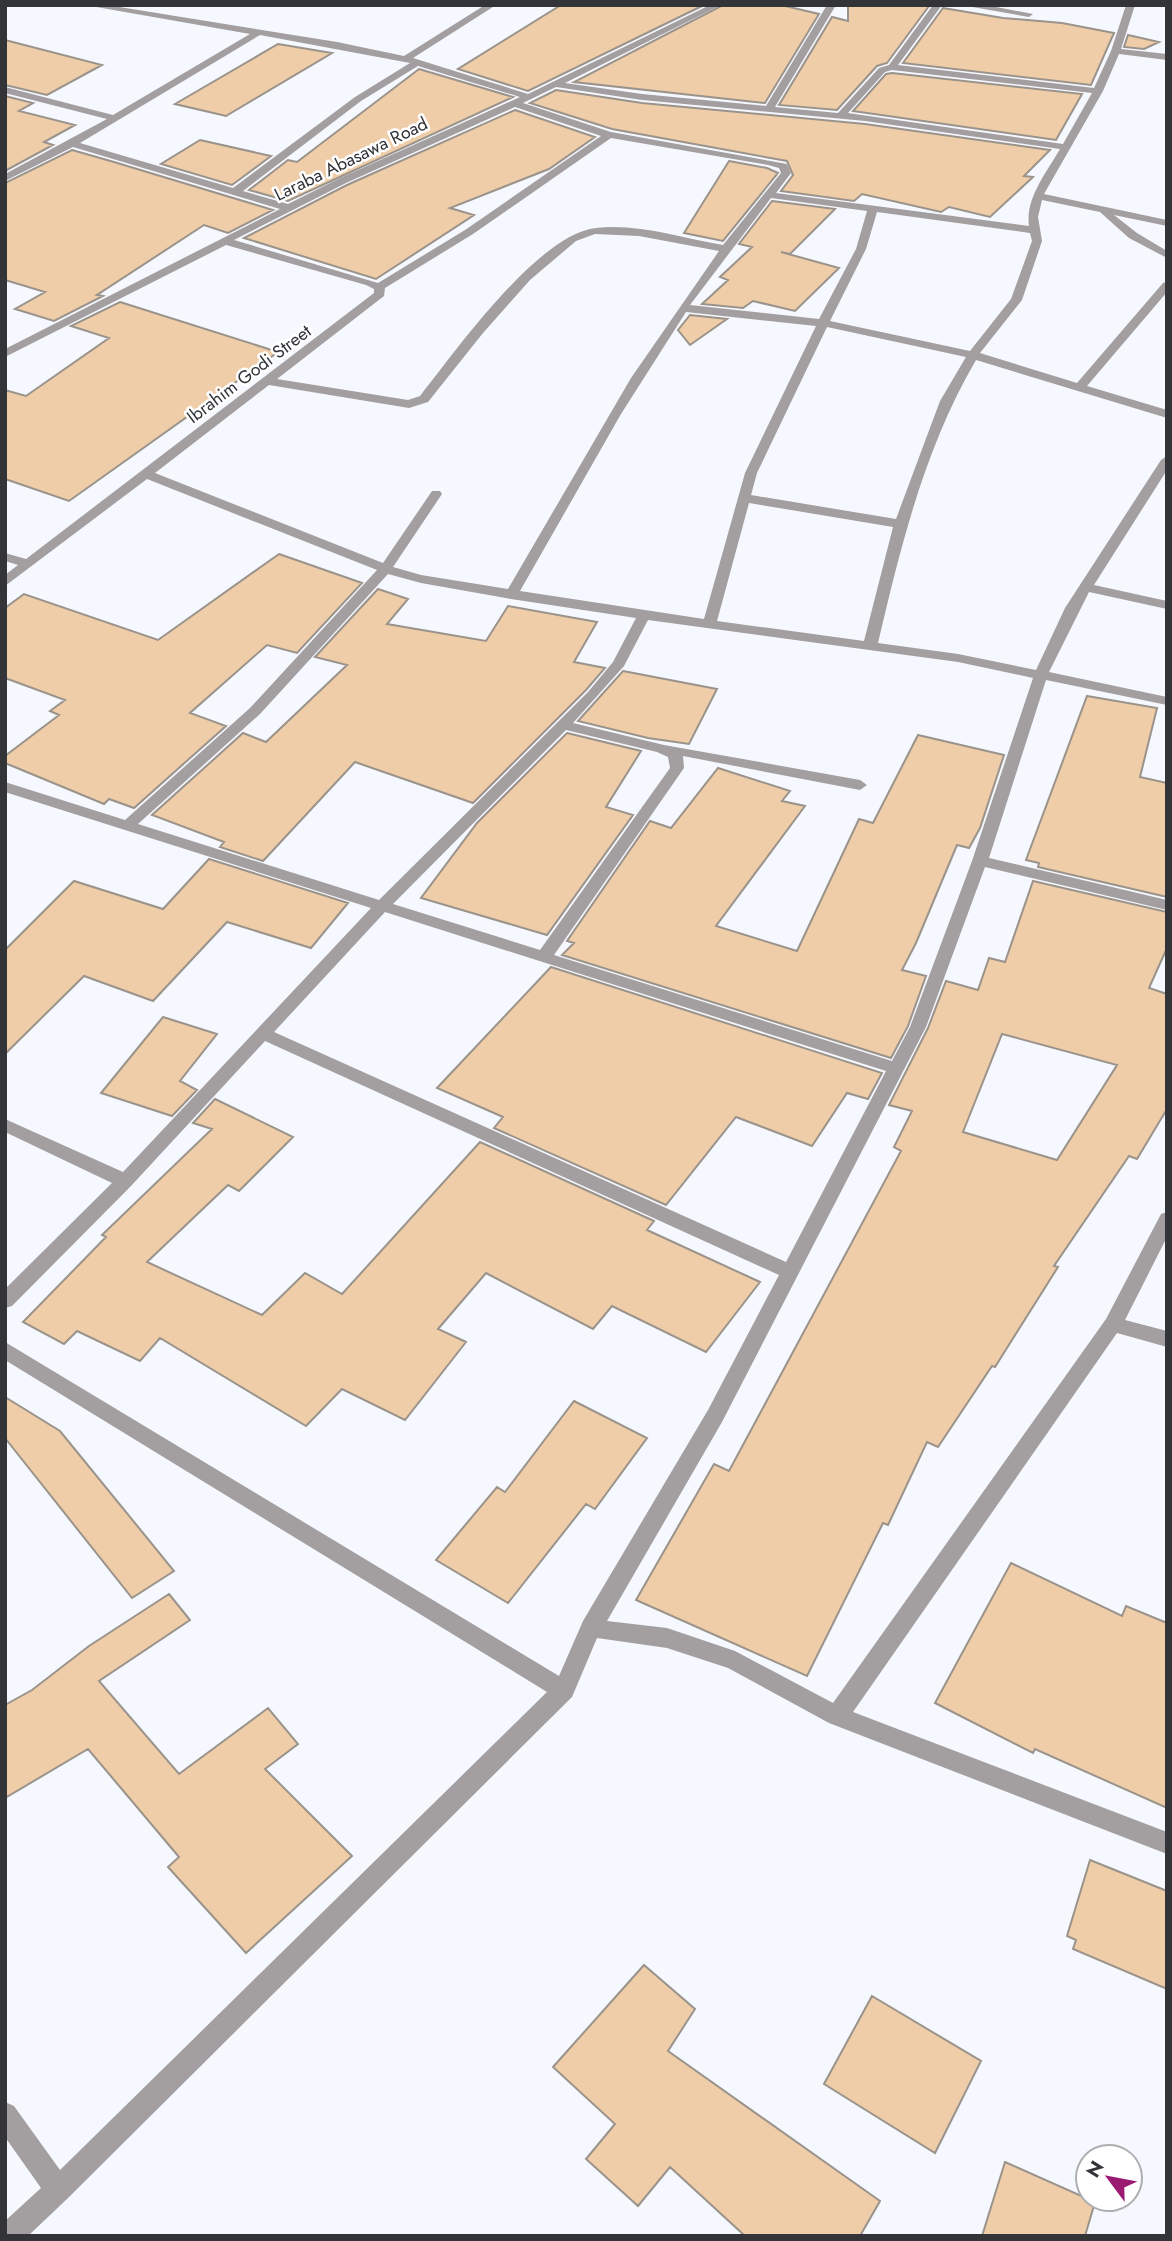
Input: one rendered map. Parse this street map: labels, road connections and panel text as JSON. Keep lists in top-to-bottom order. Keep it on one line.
{"streets":{"street":["Laraba Abasawa Road","Ibrahim Godi Street"]},"north":"top left"}
